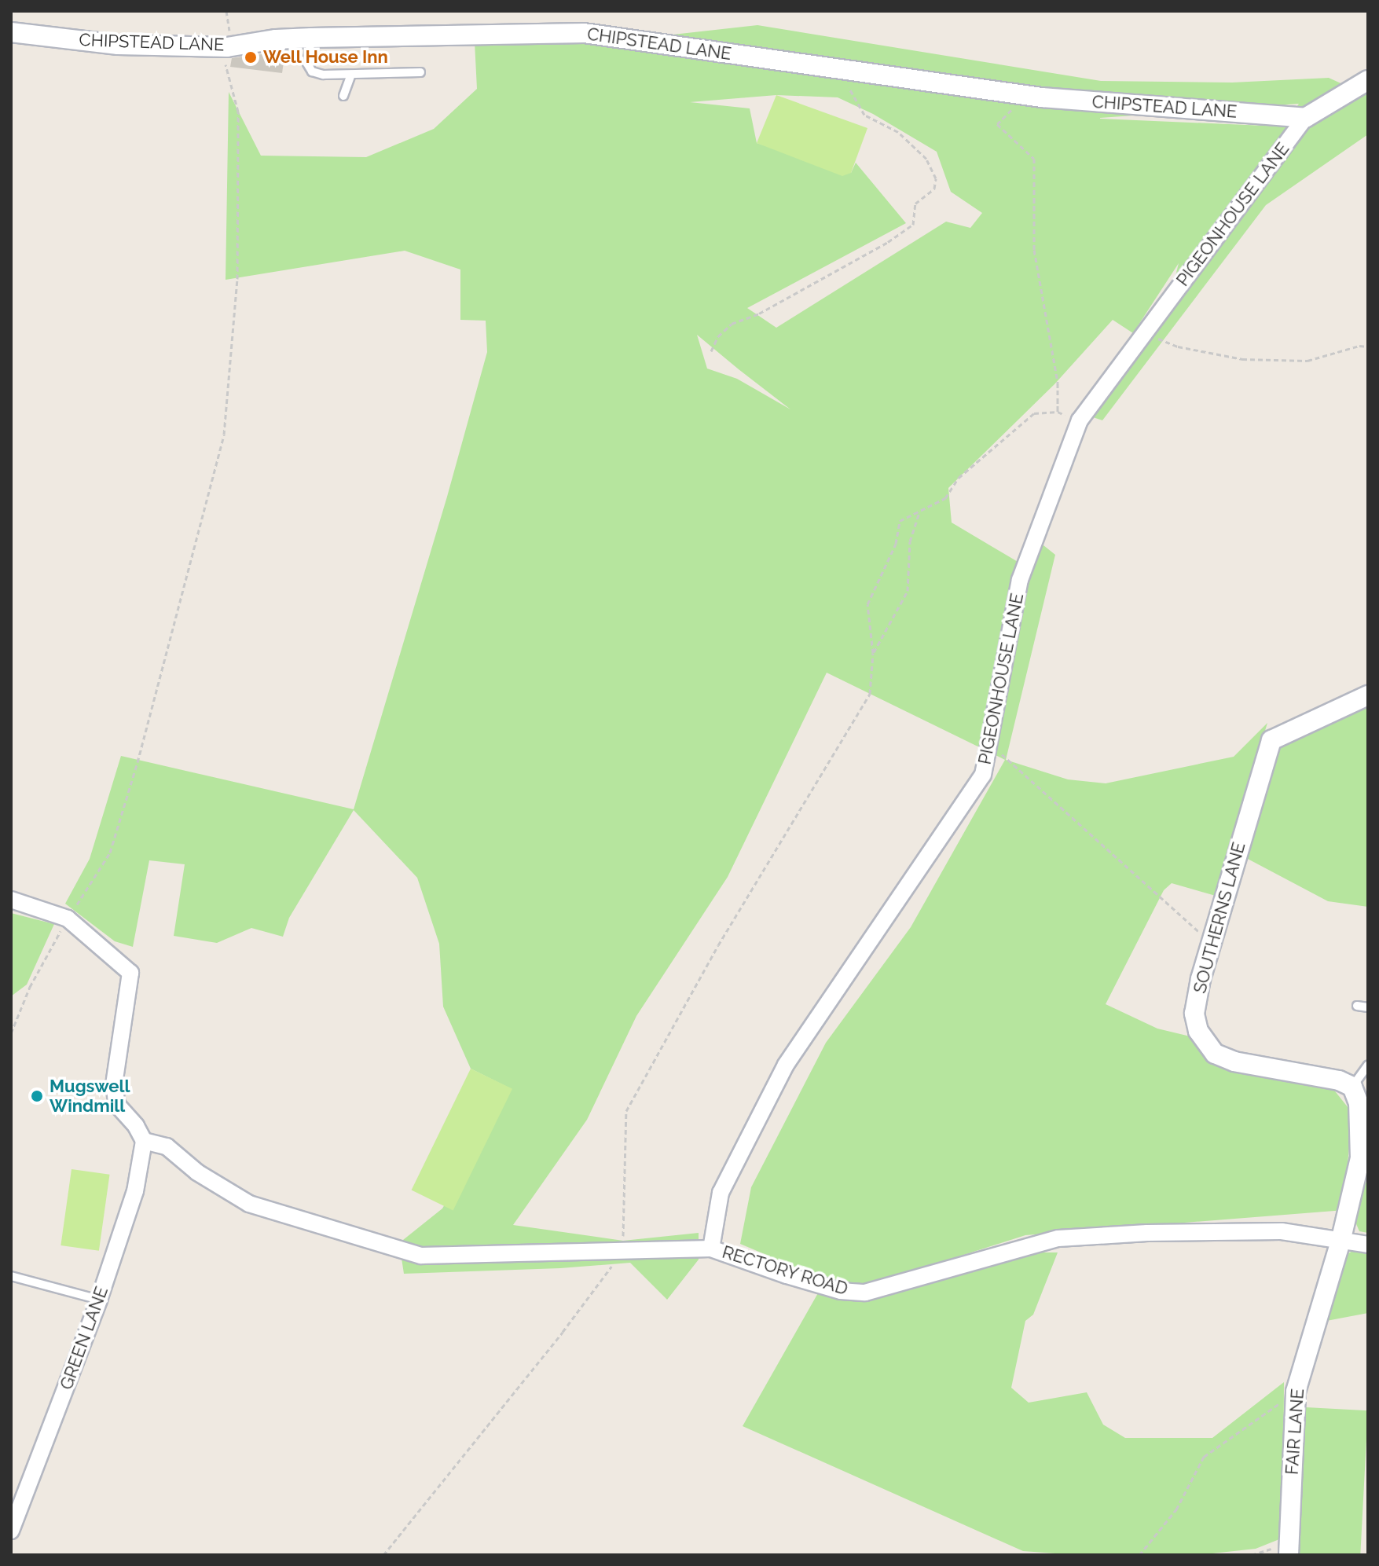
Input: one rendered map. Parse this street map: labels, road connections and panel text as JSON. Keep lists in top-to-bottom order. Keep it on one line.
{"streets":{"street":["CHIPSTEAD LANE","PIGEONHOUSE LANE","SOUTHERNS LANE","RECTORY ROAD","GREEN LANE","FAIR LANE"]},"crossings":[["CHIPSTEAD LANE","PIGEONHOUSE LANE"],["PIGEONHOUSE LANE","RECTORY ROAD"],["RECTORY ROAD","GREEN LANE"],["RECTORY ROAD","FAIR LANE"]],"places":["Well House Inn","Mugswell Windmill"]}
